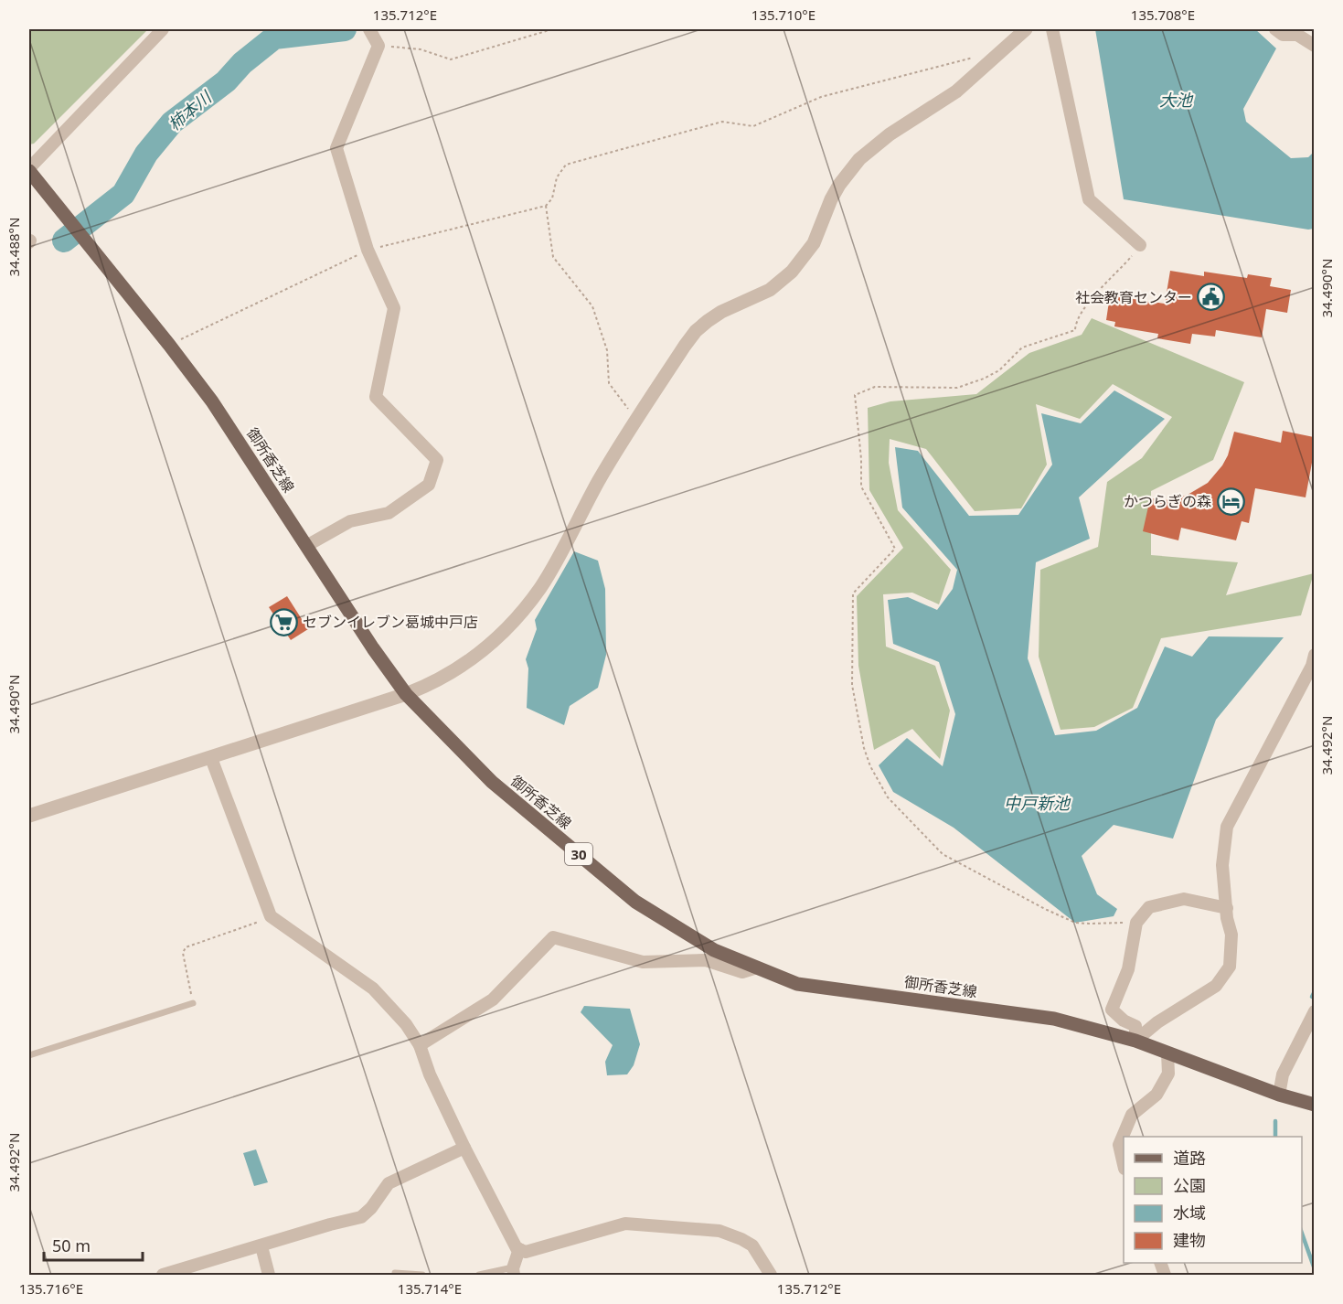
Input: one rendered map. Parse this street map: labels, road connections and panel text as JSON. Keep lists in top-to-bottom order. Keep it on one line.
{"streets":{"main road":["御所香芝線","30"]},"water":["大池","柿本川","中戸新池"],"places":{"public building":["社会教育センター"],"hotel":["かつらぎの森"],"supermarket":["セブンイレブン葛城中戸店"]},"legend":["道路","公園","水域","建物"],"scale_bar":"50 m","coordinates":["135.712°E","135.710°E","135.708°E","34.488°N","34.490°N","34.492°N","135.716°E","135.714°E"]}
